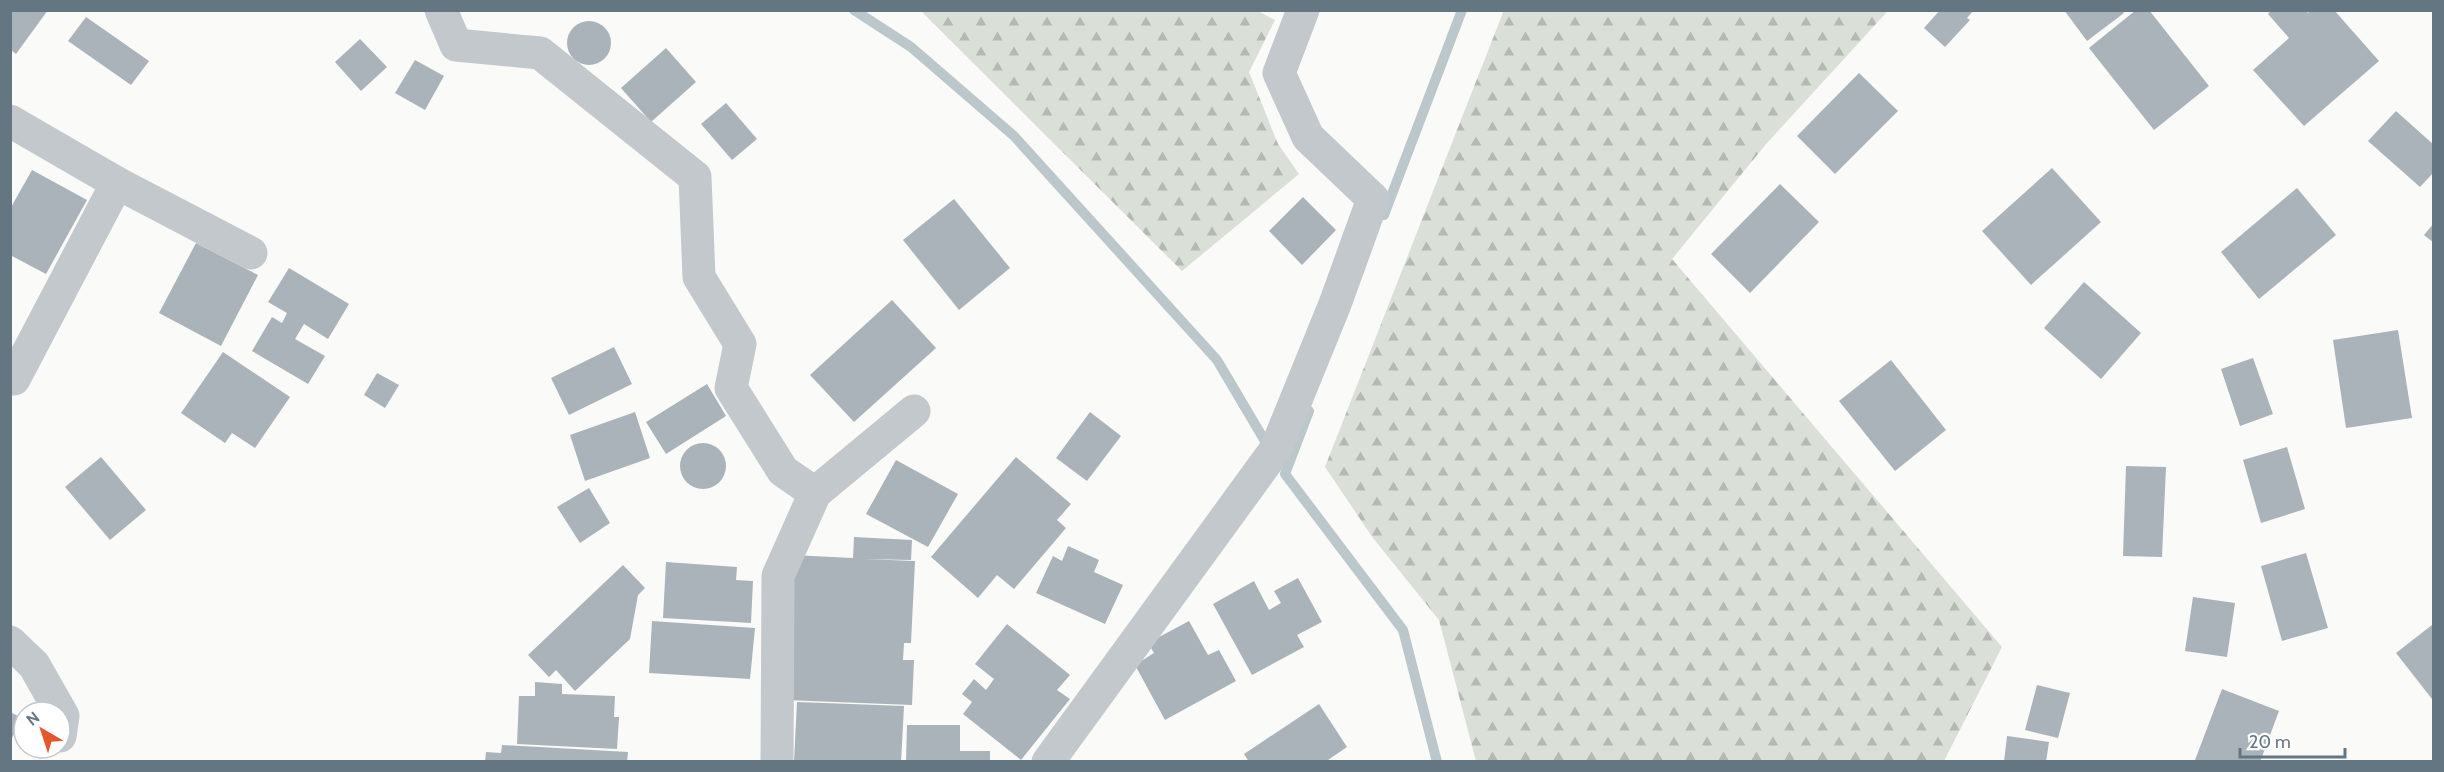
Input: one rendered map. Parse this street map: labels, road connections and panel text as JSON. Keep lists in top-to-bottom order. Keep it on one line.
{"scale_bar":"20 m","north":"top left"}
